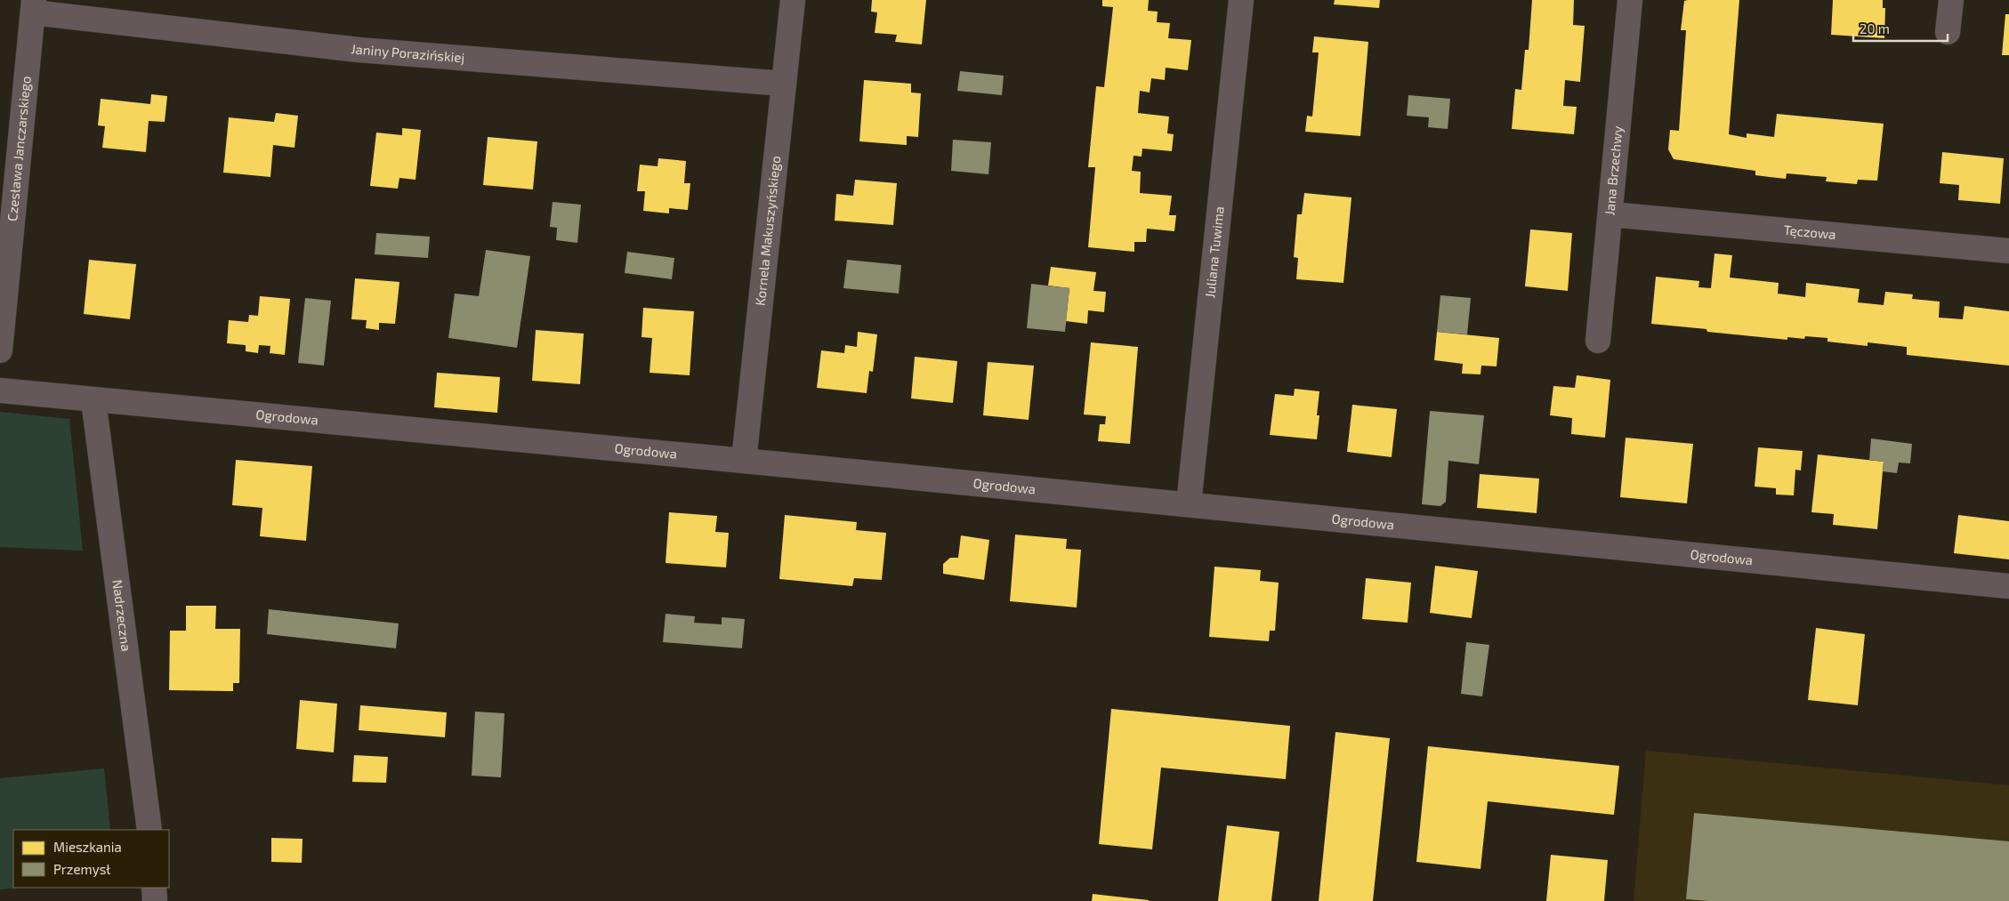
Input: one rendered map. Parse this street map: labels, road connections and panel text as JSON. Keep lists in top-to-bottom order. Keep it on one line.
{"streets":{"street":["Janiny Porazińskiej","Czesława Janczarskiego","Jana Brzechwy","Kornela Makuszyńskiego","Tęczowa","Juliana Tuwima","Ogrodowa","Nadrzeczna"]},"crossings":[["Janiny Porazińskiej","Czesława Janczarskiego"],["Janiny Porazińskiej","Kornela Makuszyńskiego"],["Jana Brzechwy","Tęczowa"],["Kornela Makuszyńskiego","Ogrodowa"],["Juliana Tuwima","Ogrodowa"],["Ogrodowa","Nadrzeczna"]],"legend":["Mieszkania","Przemysł"],"scale_bar":"20 m"}
